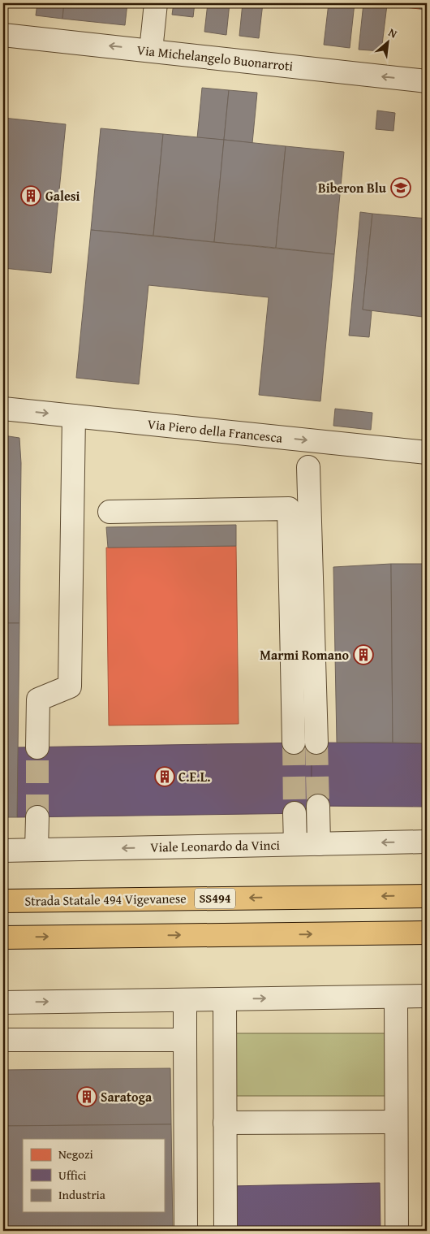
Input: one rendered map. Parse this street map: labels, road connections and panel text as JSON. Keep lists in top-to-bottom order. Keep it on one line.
{"streets":{"main road":["SS494","Strada Statale 494 Vigevanese"],"street":["Via Michelangelo Buonarroti","Via Piero della Francesca","Viale Leonardo da Vinci"]},"one_way":["Via Michelangelo Buonarroti","Via Piero della Francesca"],"places":{"school or university":["Biberon Blu"],"building":["Galesi","Marmi Romano","C.E.L.","Saratoga"]},"legend":["Negozi","Uffici","Industria"],"north":"top right"}
